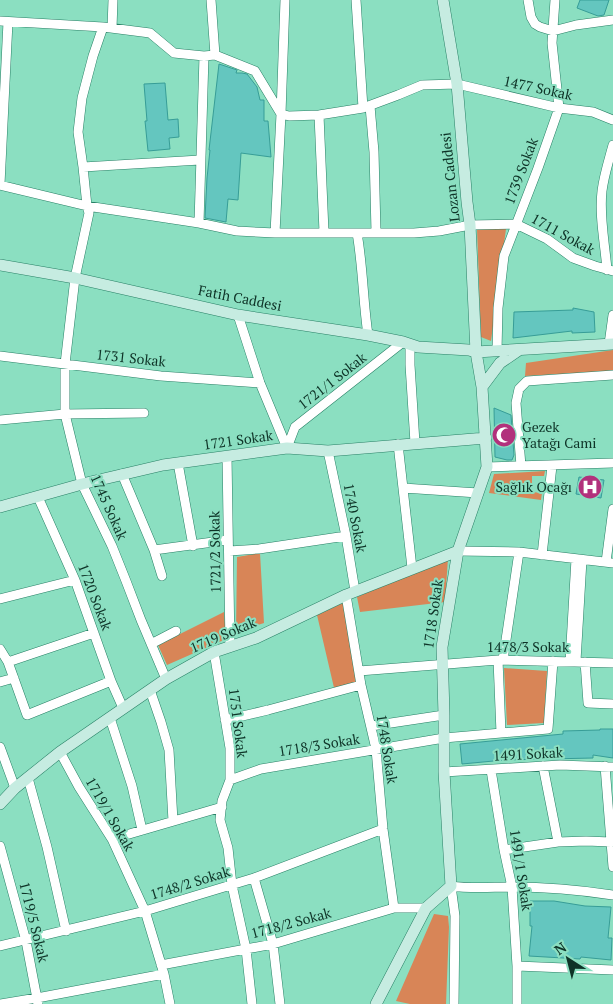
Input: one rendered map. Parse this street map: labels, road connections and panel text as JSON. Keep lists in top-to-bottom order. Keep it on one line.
{"streets":{"main road":["Lozan Caddesi","Fatih Caddesi","1721 Sokak","1718 Sokak","1719 Sokak"],"street":["1477 Sokak","1739 Sokak","1711 Sokak","1731 Sokak","1721/1 Sokak","1745 Sokak","1740 Sokak","1721/2 Sokak","1720 Sokak","1478/3 Sokak","1751 Sokak","1718/3 Sokak","1748 Sokak","1491 Sokak","1719/1 Sokak","1491/1 Sokak","1748/2 Sokak","1719/5 Sokak","1718/2 Sokak"]},"crossings":[["1477 Sokak","1739 Sokak"],["1477 Sokak","Lozan Caddesi"],["1739 Sokak","1711 Sokak"],["1739 Sokak","Fatih Caddesi"],["Lozan Caddesi","1711 Sokak"],["Lozan Caddesi","Fatih Caddesi"],["Lozan Caddesi","1718 Sokak"],["1711 Sokak","1745 Sokak"],["Fatih Caddesi","1721/1 Sokak"],["Fatih Caddesi","1745 Sokak"],["Fatih Caddesi","1718 Sokak"],["1731 Sokak","1745 Sokak"],["1721/1 Sokak","1721 Sokak"],["1721 Sokak","1745 Sokak"],["1721 Sokak","1740 Sokak"],["1721 Sokak","1721/2 Sokak"],["1721 Sokak","1720 Sokak"],["1721 Sokak","1718 Sokak"],["1745 Sokak","1719 Sokak"],["1740 Sokak","1719 Sokak"],["1740 Sokak","1748 Sokak"],["1721/2 Sokak","1719 Sokak"],["1720 Sokak","1719 Sokak"],["1718 Sokak","1719 Sokak"],["1718 Sokak","1478/3 Sokak"],["1718 Sokak","1718/3 Sokak"],["1718 Sokak","1491 Sokak"],["1719 Sokak","1751 Sokak"],["1719 Sokak","1748 Sokak"],["1719 Sokak","1719/1 Sokak"],["1478/3 Sokak","1718/3 Sokak"],["1478/3 Sokak","1748 Sokak"],["1751 Sokak","1718/3 Sokak"],["1751 Sokak","1748/2 Sokak"],["1751 Sokak","1718/2 Sokak"],["1718/3 Sokak","1748 Sokak"],["1748 Sokak","1748/2 Sokak"],["1748 Sokak","1718/2 Sokak"],["1491 Sokak","1491/1 Sokak"],["1719/1 Sokak","1748/2 Sokak"],["1719/1 Sokak","1718/2 Sokak"],["1748/2 Sokak","1719/5 Sokak"]],"places":{"mosque":["Gezek Yatağı Cami"],"hospital":["Sağlık Ocağı"]},"north":"top left"}
